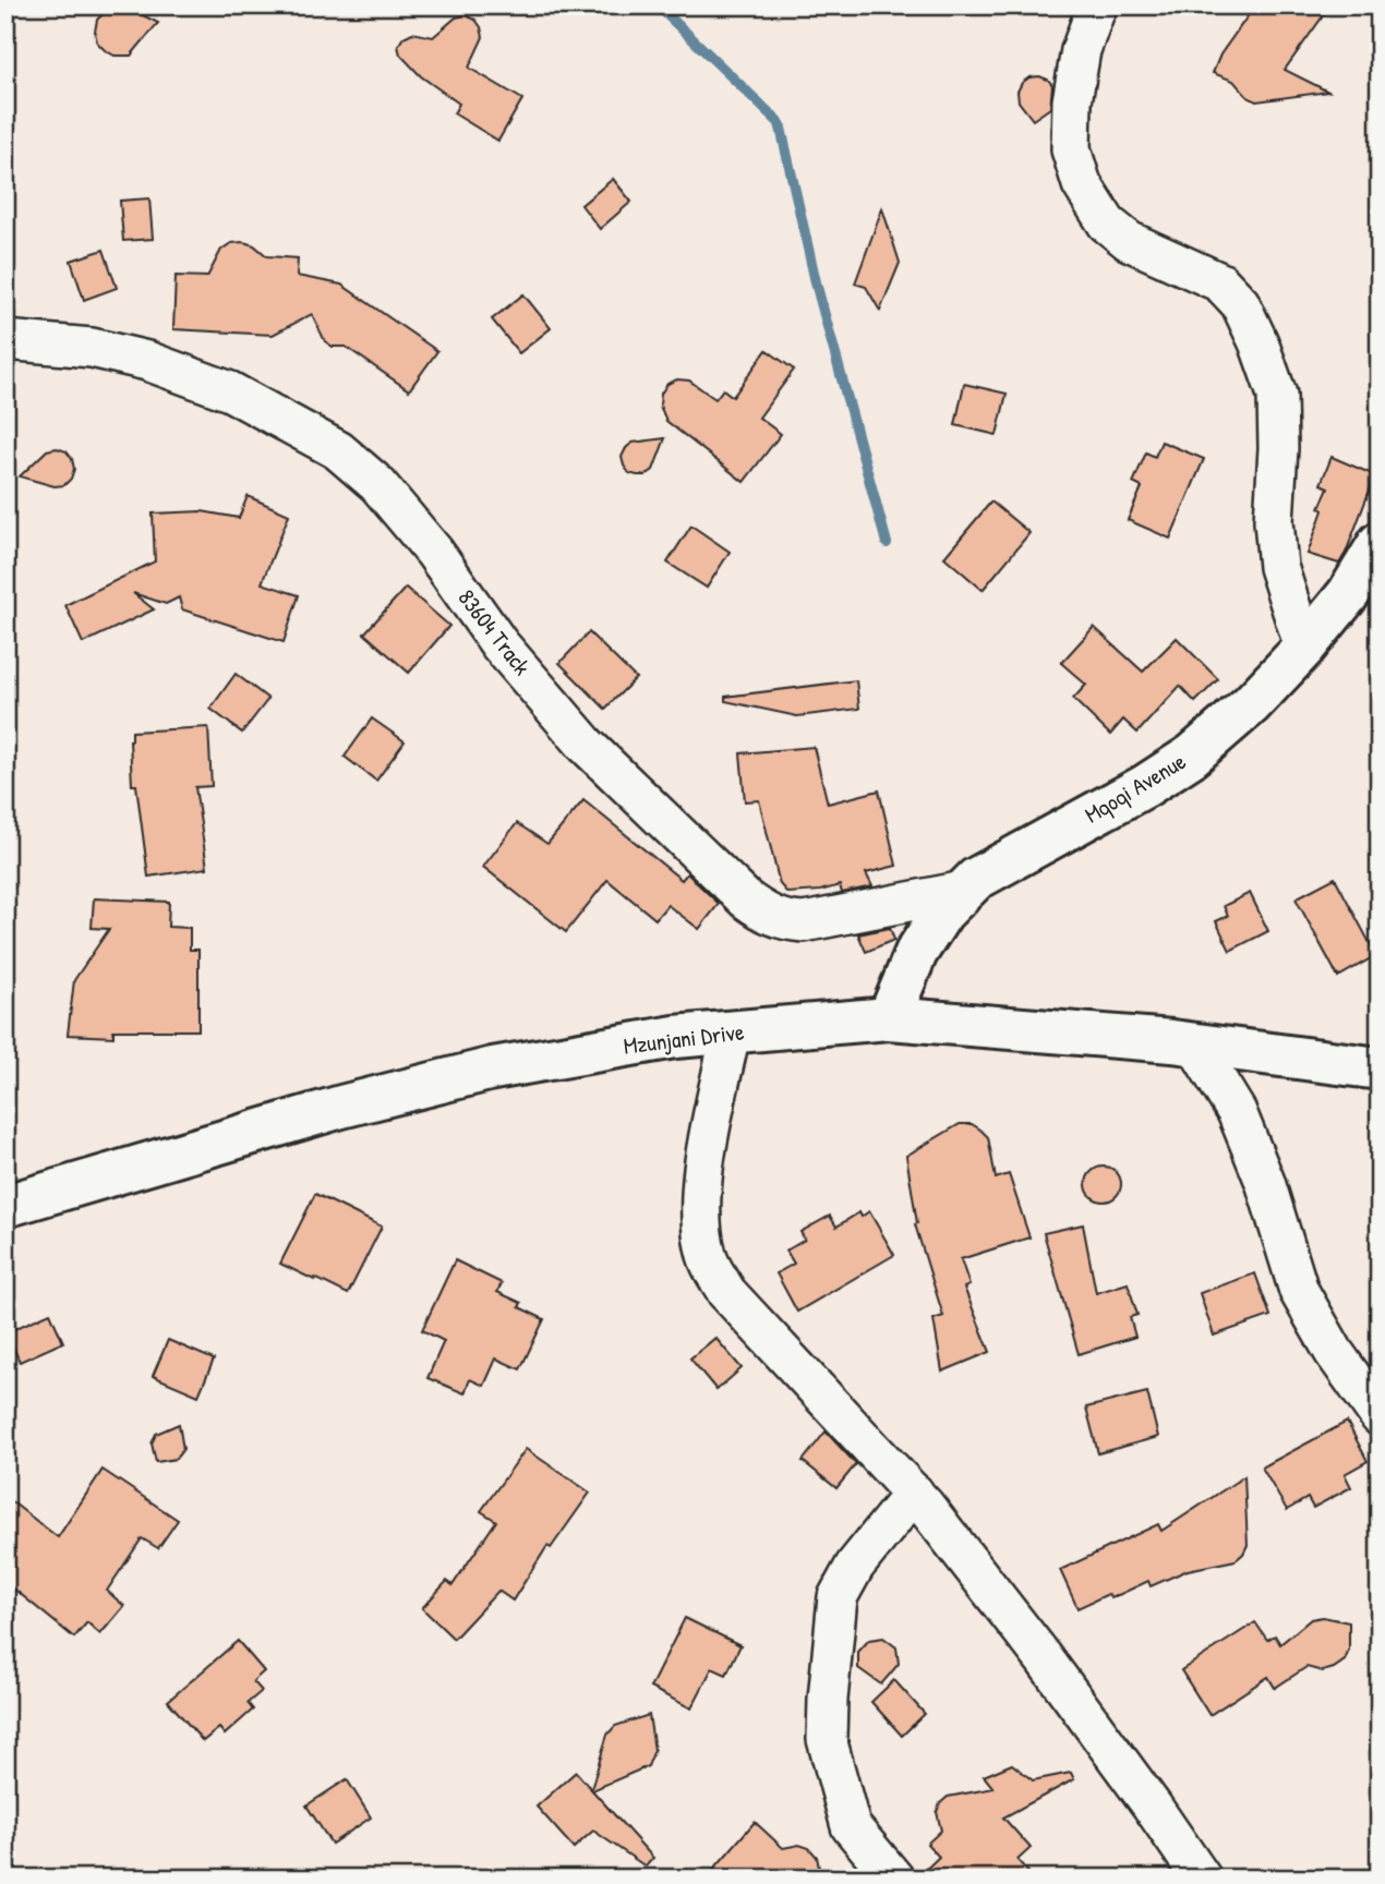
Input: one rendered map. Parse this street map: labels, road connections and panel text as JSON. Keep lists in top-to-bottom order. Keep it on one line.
{"streets":{"main road":["Mqoqi Avenue","Mzunjani Drive"],"street":["83604 Track"]},"crossings":[["83604 Track","Mqoqi Avenue"],["Mqoqi Avenue","Mzunjani Drive"]]}
